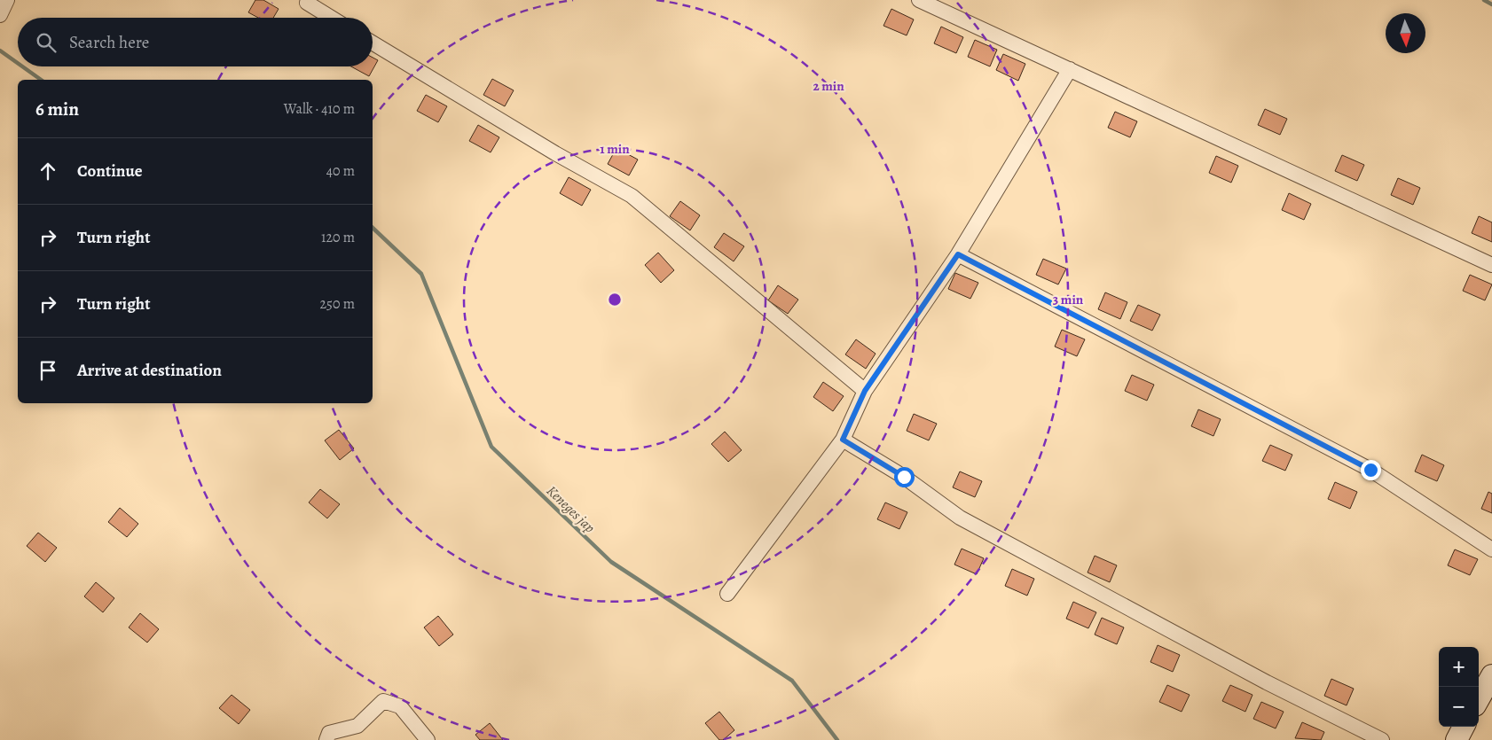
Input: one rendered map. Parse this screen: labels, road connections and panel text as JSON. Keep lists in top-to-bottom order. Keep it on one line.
{"water":["Keneges jap"],"north":"bottom","page":{"search":"Search here","heading":["6 min","Walk · 410 m"],"list":[["Continue","40 m"],["Turn right","120 m"],["Turn right","250 m"],"Arrive at destination"],"map_buttons":["+","−"]},"rings":["2 min","1 min","3 min"]}
